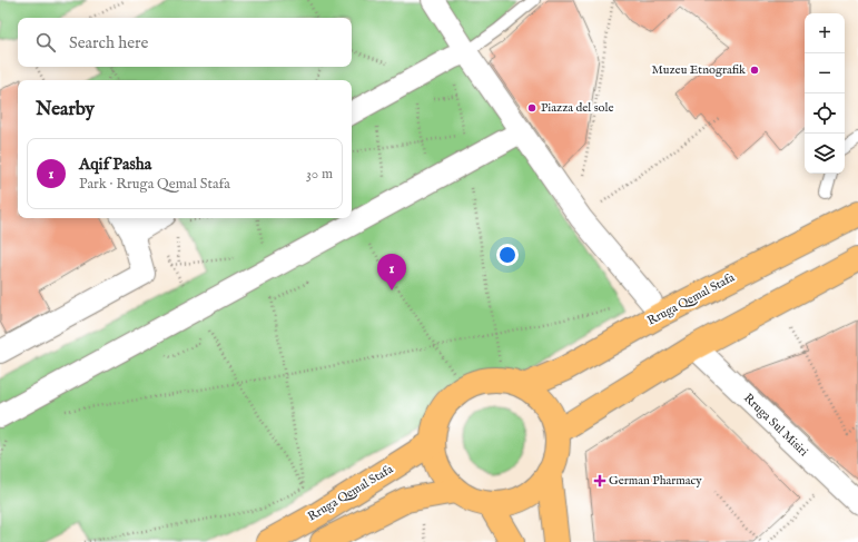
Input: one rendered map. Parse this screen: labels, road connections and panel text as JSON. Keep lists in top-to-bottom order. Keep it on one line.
{"streets":{"main road":["Rruga Qemal Stafa"],"street":["Rruga Sul Misiri"]},"places":{"other":["Muzeu Etnografik","Piazza del sole"],"health":["German Pharmacy"]},"page":{"map_buttons":["+","−"],"search":"Search here","heading":"Nearby","list":[{"mark":"1","name":"Aqif Pasha","note":"Park · Rruga Qemal Stafa","value":"30 m"}],"pins":"1"}}
